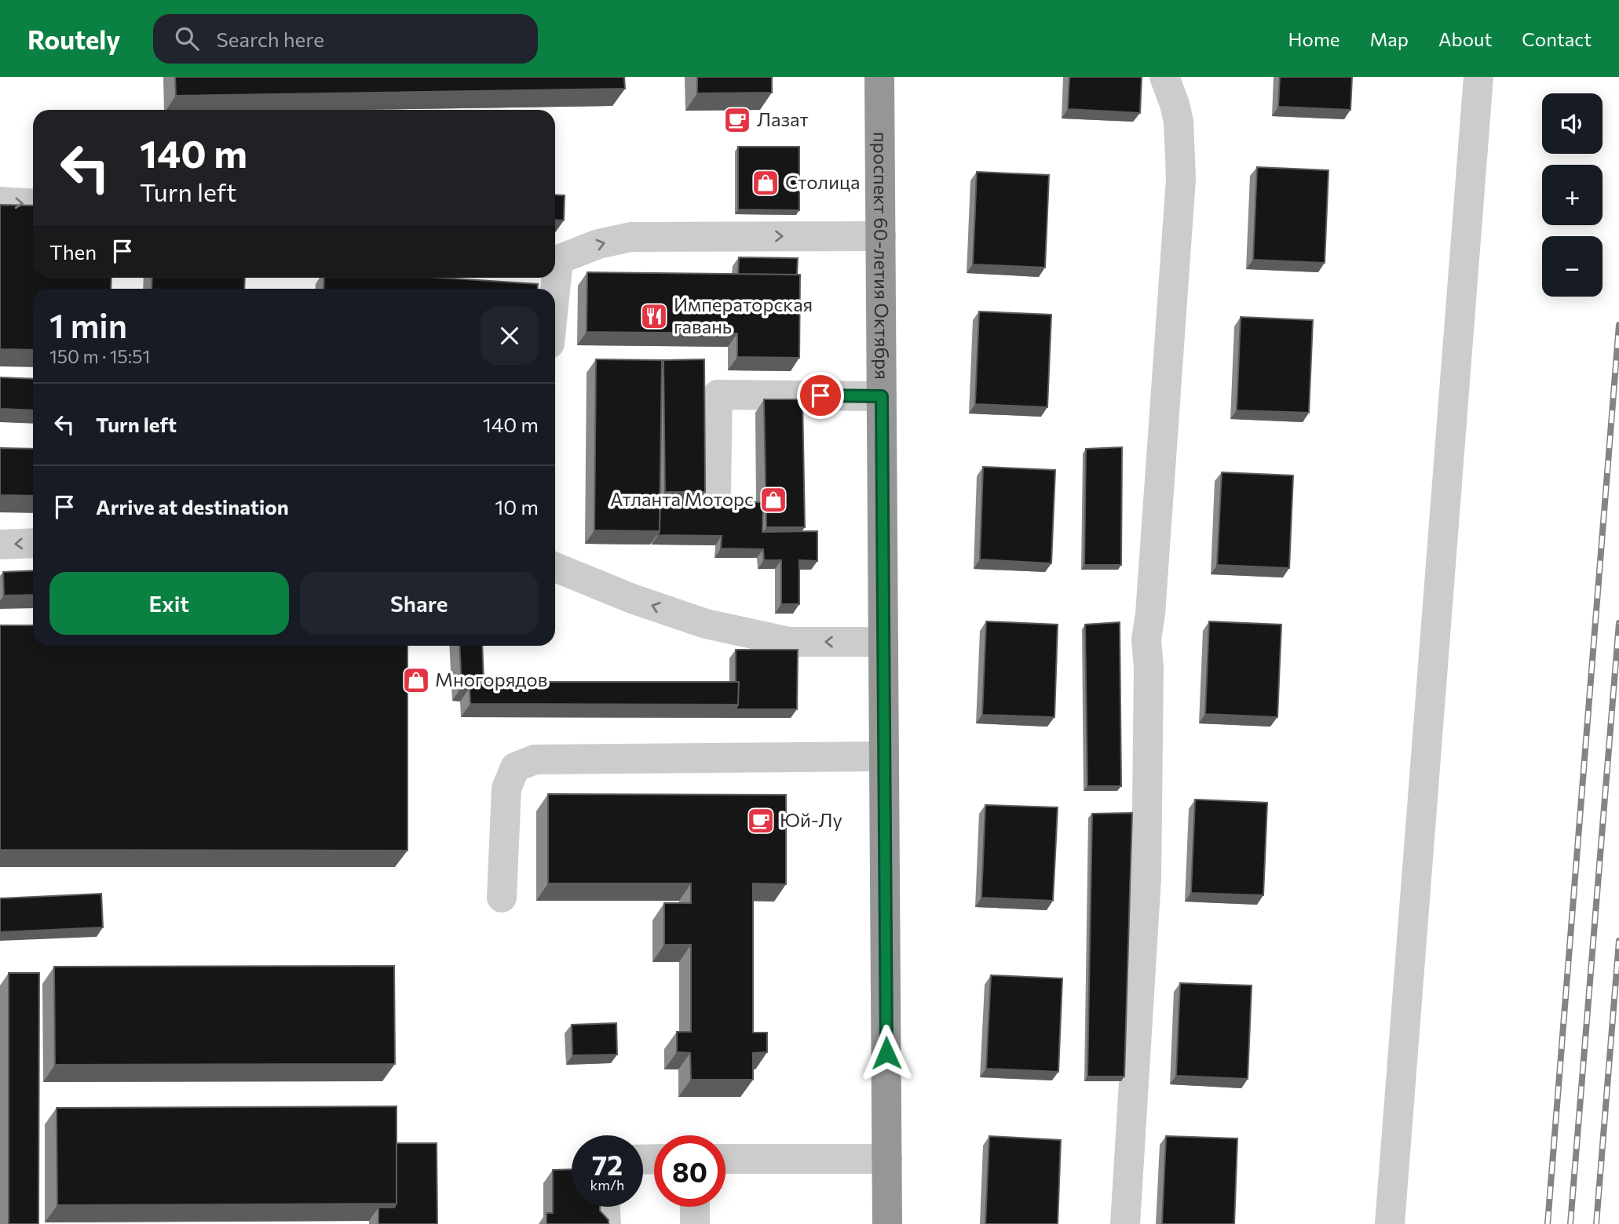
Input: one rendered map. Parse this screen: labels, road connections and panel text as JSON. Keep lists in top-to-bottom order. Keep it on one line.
{"streets":{"highway":["проспект 60-летия Октября"]},"places":{"cafe":["Лазат","Юй-Лу"],"shop":["Столица","Атланта Моторс","Многорядов"],"restaurant":["Императорская гавань"]},"page":{"header":"Routely","search":"Search here","nav":["Home","Map","About","Contact"],"map_buttons":["+","−"],"turn":["140 m","Turn left"],"then":"Then","heading":["1 min","150 m · 15:51"],"list":[{"name":"Turn left","value":"140 m"},{"name":"Arrive at destination","value":"10 m"}],"buttons":["Exit","Share"],"speed":"72 km/h","limit":"80"}}
